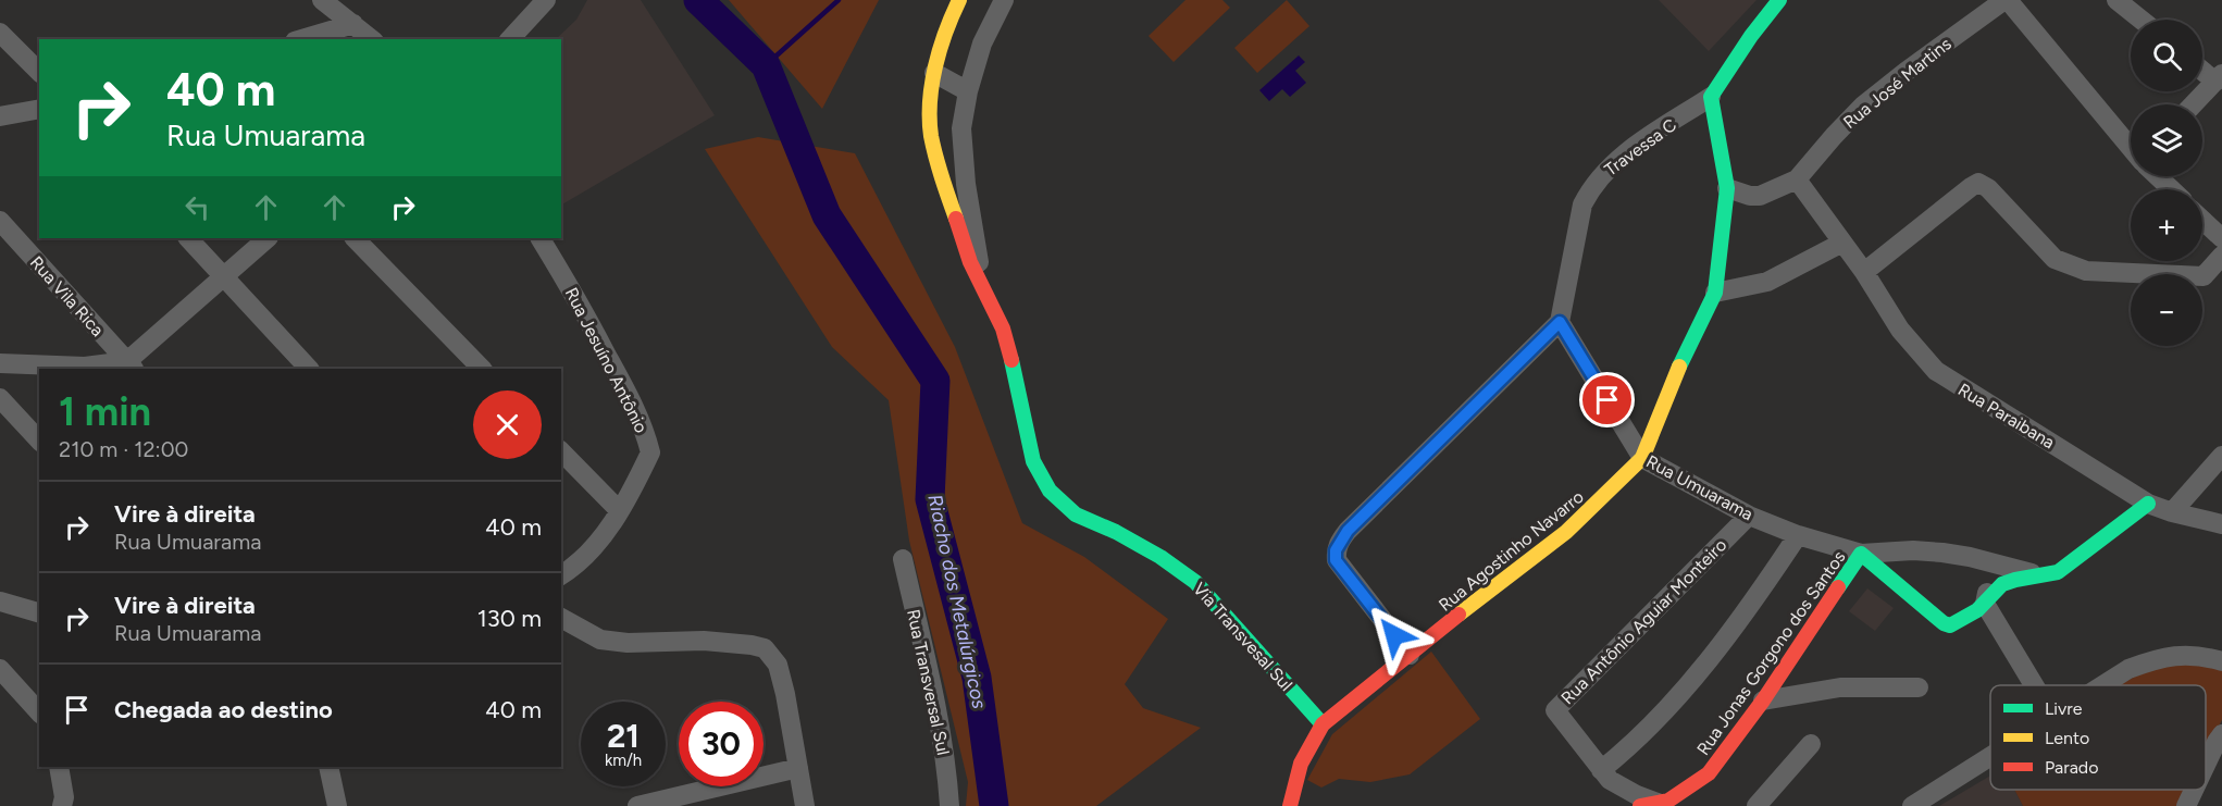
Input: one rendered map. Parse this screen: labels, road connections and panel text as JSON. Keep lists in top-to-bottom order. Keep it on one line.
{"streets":{"street":["Rua José Martins","Travessa C","Rua Vila Rica","Rua Jesuíno Antônio","Rua Paraibana","Rua Umuarama","Rua Agostinho Navarro","Rua Antônio Aguiar Monteiro","Via Transvesal Sul","Rua Jonas Gorgono dos Santos","Rua Transversal Sul"]},"crossings":[["Rua José Martins","Rua Paraibana"],["Rua José Martins","Rua Agostinho Navarro"],["Travessa C","Rua Umuarama"],["Travessa C","Rua Agostinho Navarro"],["Rua Umuarama","Rua Agostinho Navarro"],["Rua Umuarama","Rua Antônio Aguiar Monteiro"],["Rua Umuarama","Rua Jonas Gorgono dos Santos"],["Rua Agostinho Navarro","Via Transvesal Sul"],["Rua Antônio Aguiar Monteiro","Rua Jonas Gorgono dos Santos"]],"water":["Riacho dos Metalúrgicos"],"legend":["Livre","Lento","Parado"],"page":{"map_buttons":["+","−"],"turn":["40 m","Rua Umuarama"],"heading":["1 min","210 m · 12:00"],"list":[{"name":"Vire à direita","note":"Rua Umuarama","value":"40 m"},{"name":"Vire à direita","note":"Rua Umuarama","value":"130 m"},{"name":"Chegada ao destino","value":"40 m"}],"speed":"21 km/h","limit":"30"}}
